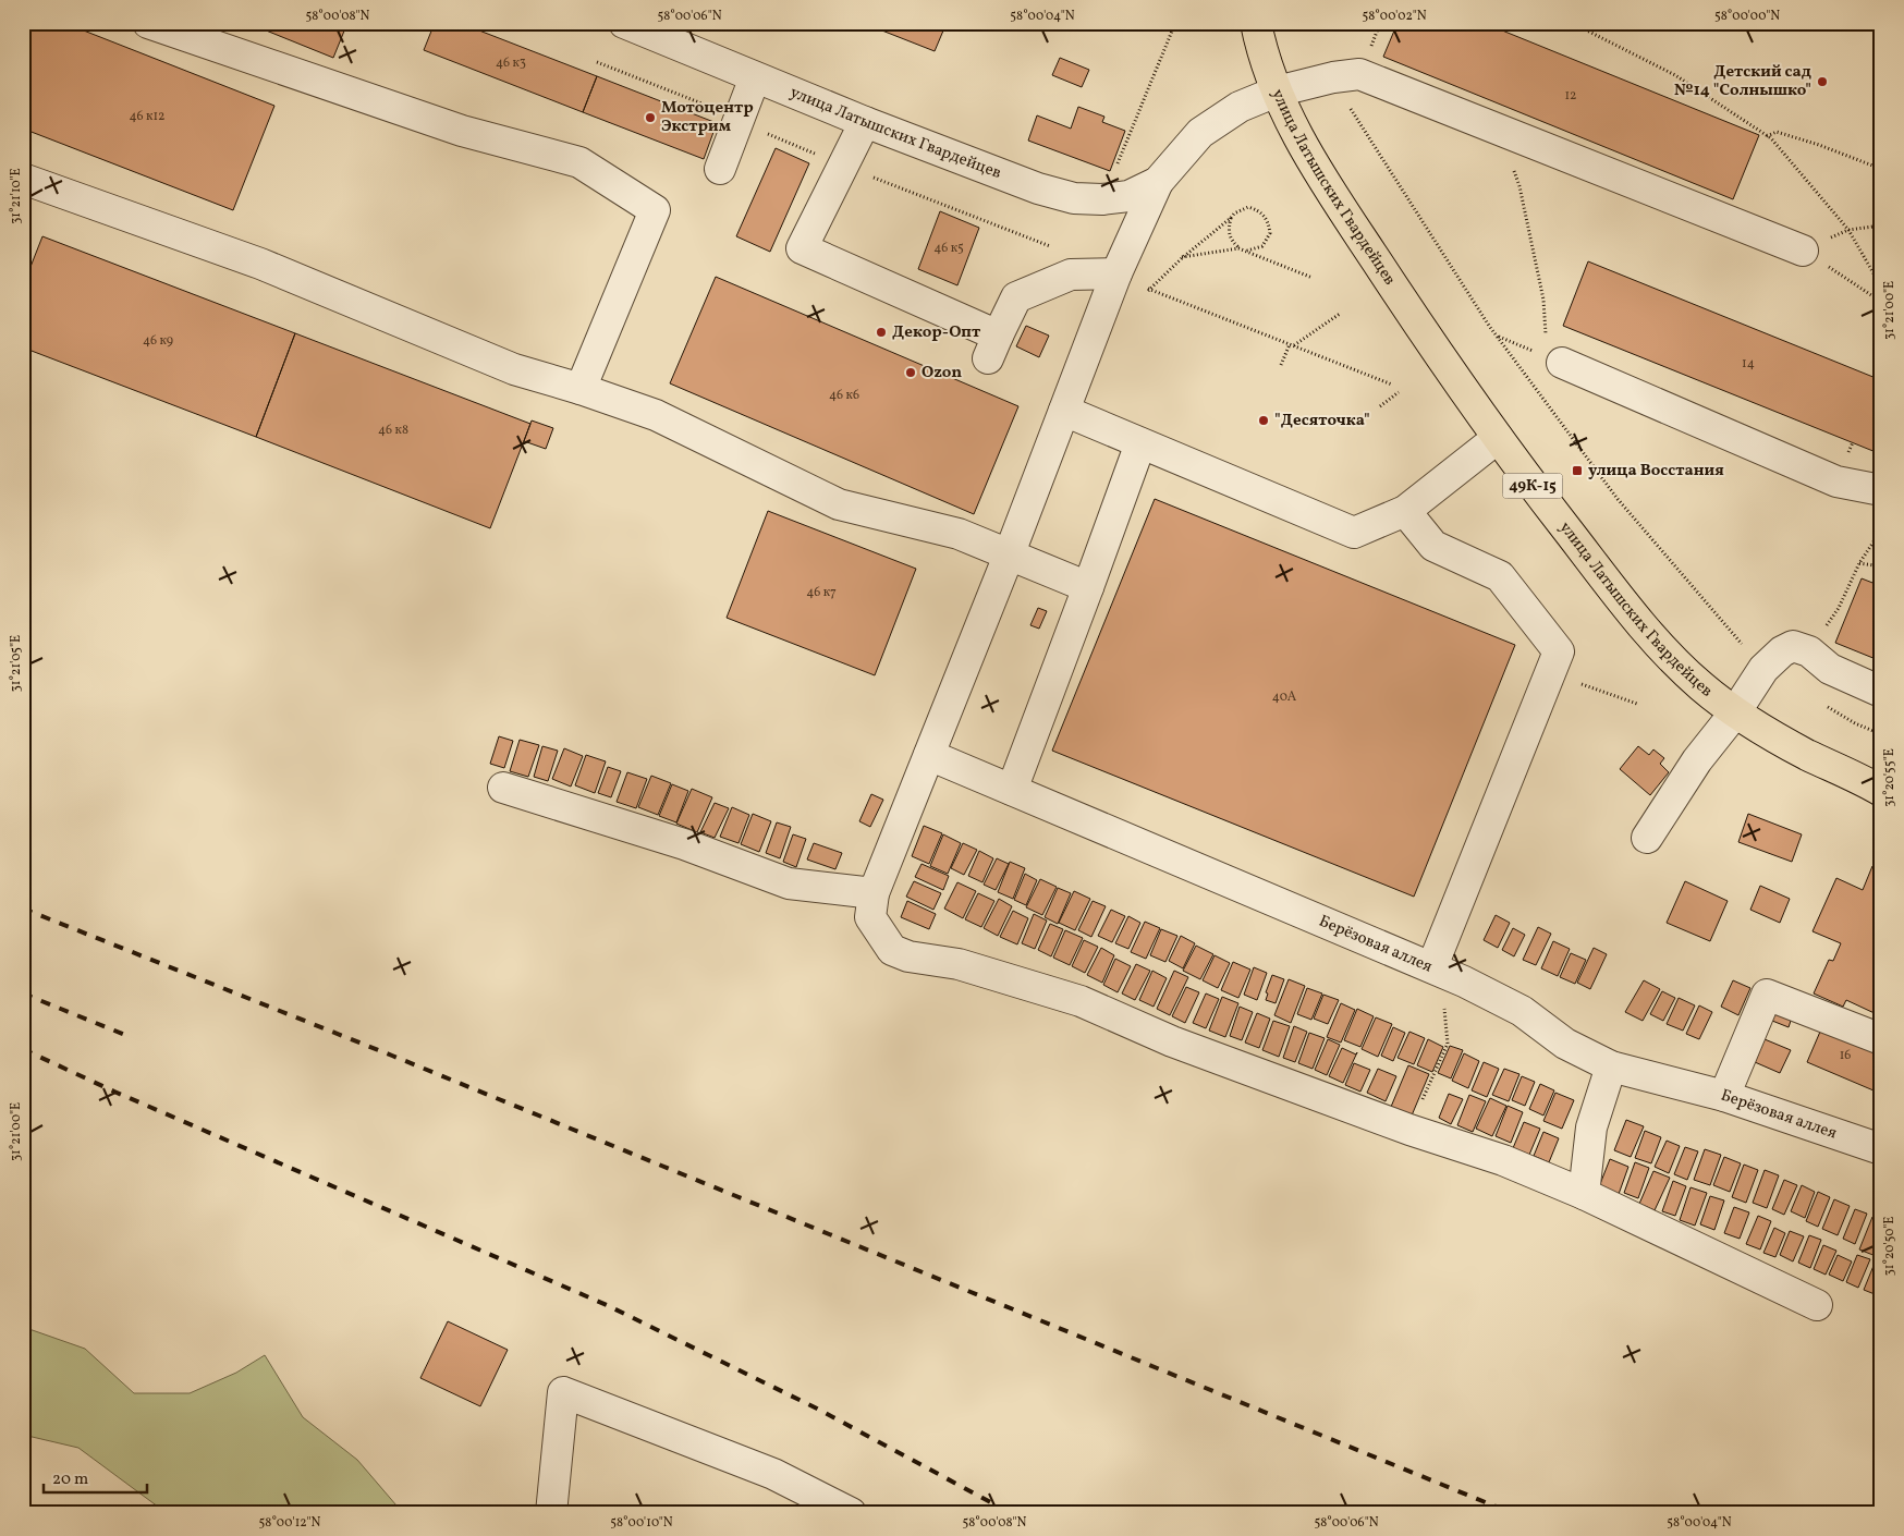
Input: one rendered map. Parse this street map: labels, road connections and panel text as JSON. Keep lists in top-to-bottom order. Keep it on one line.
{"streets":{"main road":["улица Латышских Гвардейцев","49К-15"],"street":["Берёзовая аллея"]},"crossings":[["улица Латышских Гвардейцев","49К-15"]],"places":{"other":["Детский сад №14 \"Солнышко\"","Мотоцентр Экстрим","Декор-Опт","Ozon","\"Десяточка\""],"transit":["улица Восстания"]},"house_numbers":["46 к3","12","46 к12","46 к5","46 к9","14","46 к6","46 к8","46 к7","40А","16"],"scale_bar":"20 m","coordinates":["58°00'08\"N","58°00'06\"N","58°00'04\"N","58°00'02\"N","58°00'00\"N","31°21'10\"E","31°21'00\"E","31°21'05\"E","31°20'55\"E","31°20'50\"E","58°00'12\"N","58°00'10\"N"]}
